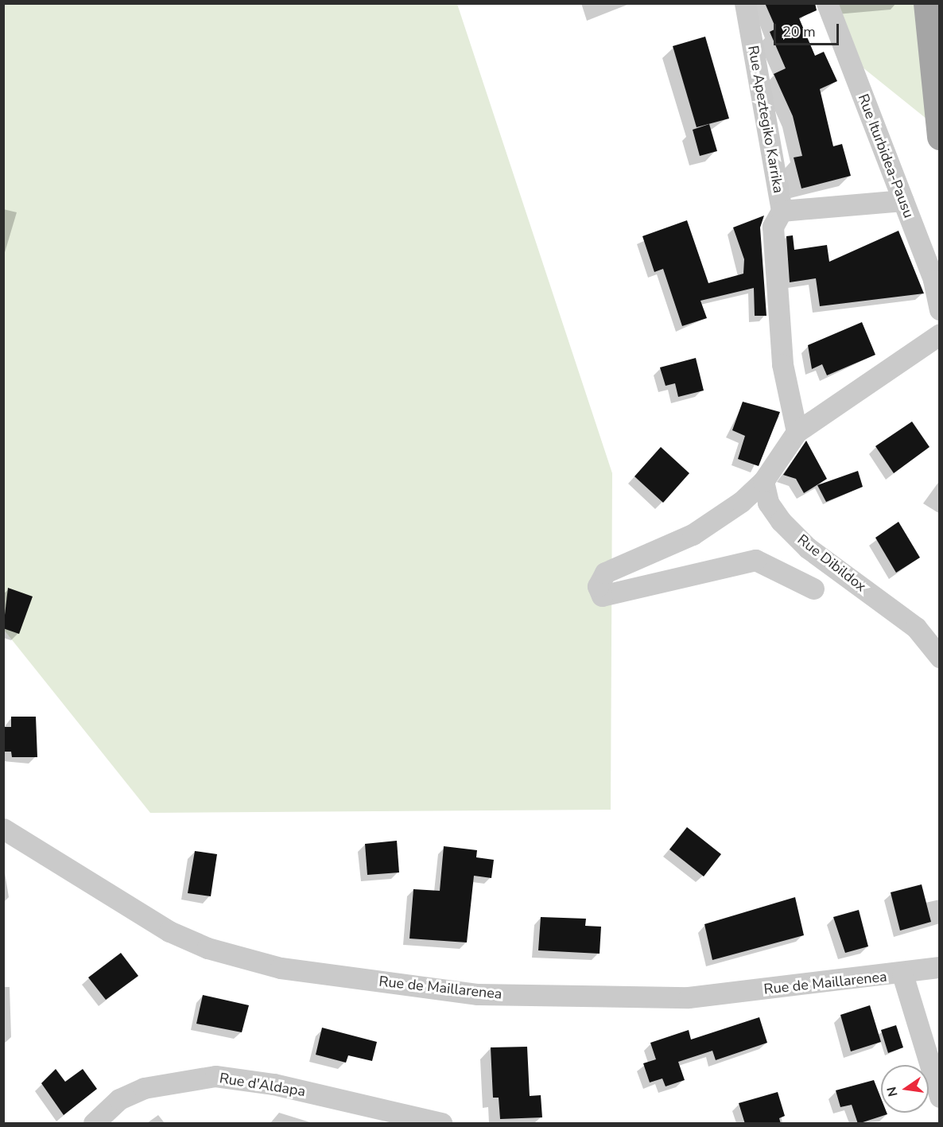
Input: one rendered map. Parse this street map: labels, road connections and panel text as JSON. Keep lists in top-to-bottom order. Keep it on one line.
{"streets":{"street":["Rue Apeztegiko Karrika","Rue Iturbidea-Pausu","Rue Dibildox","Rue de Maillarenea","Rue d'Aldapa"]},"scale_bar":"20 m","north":"left"}
